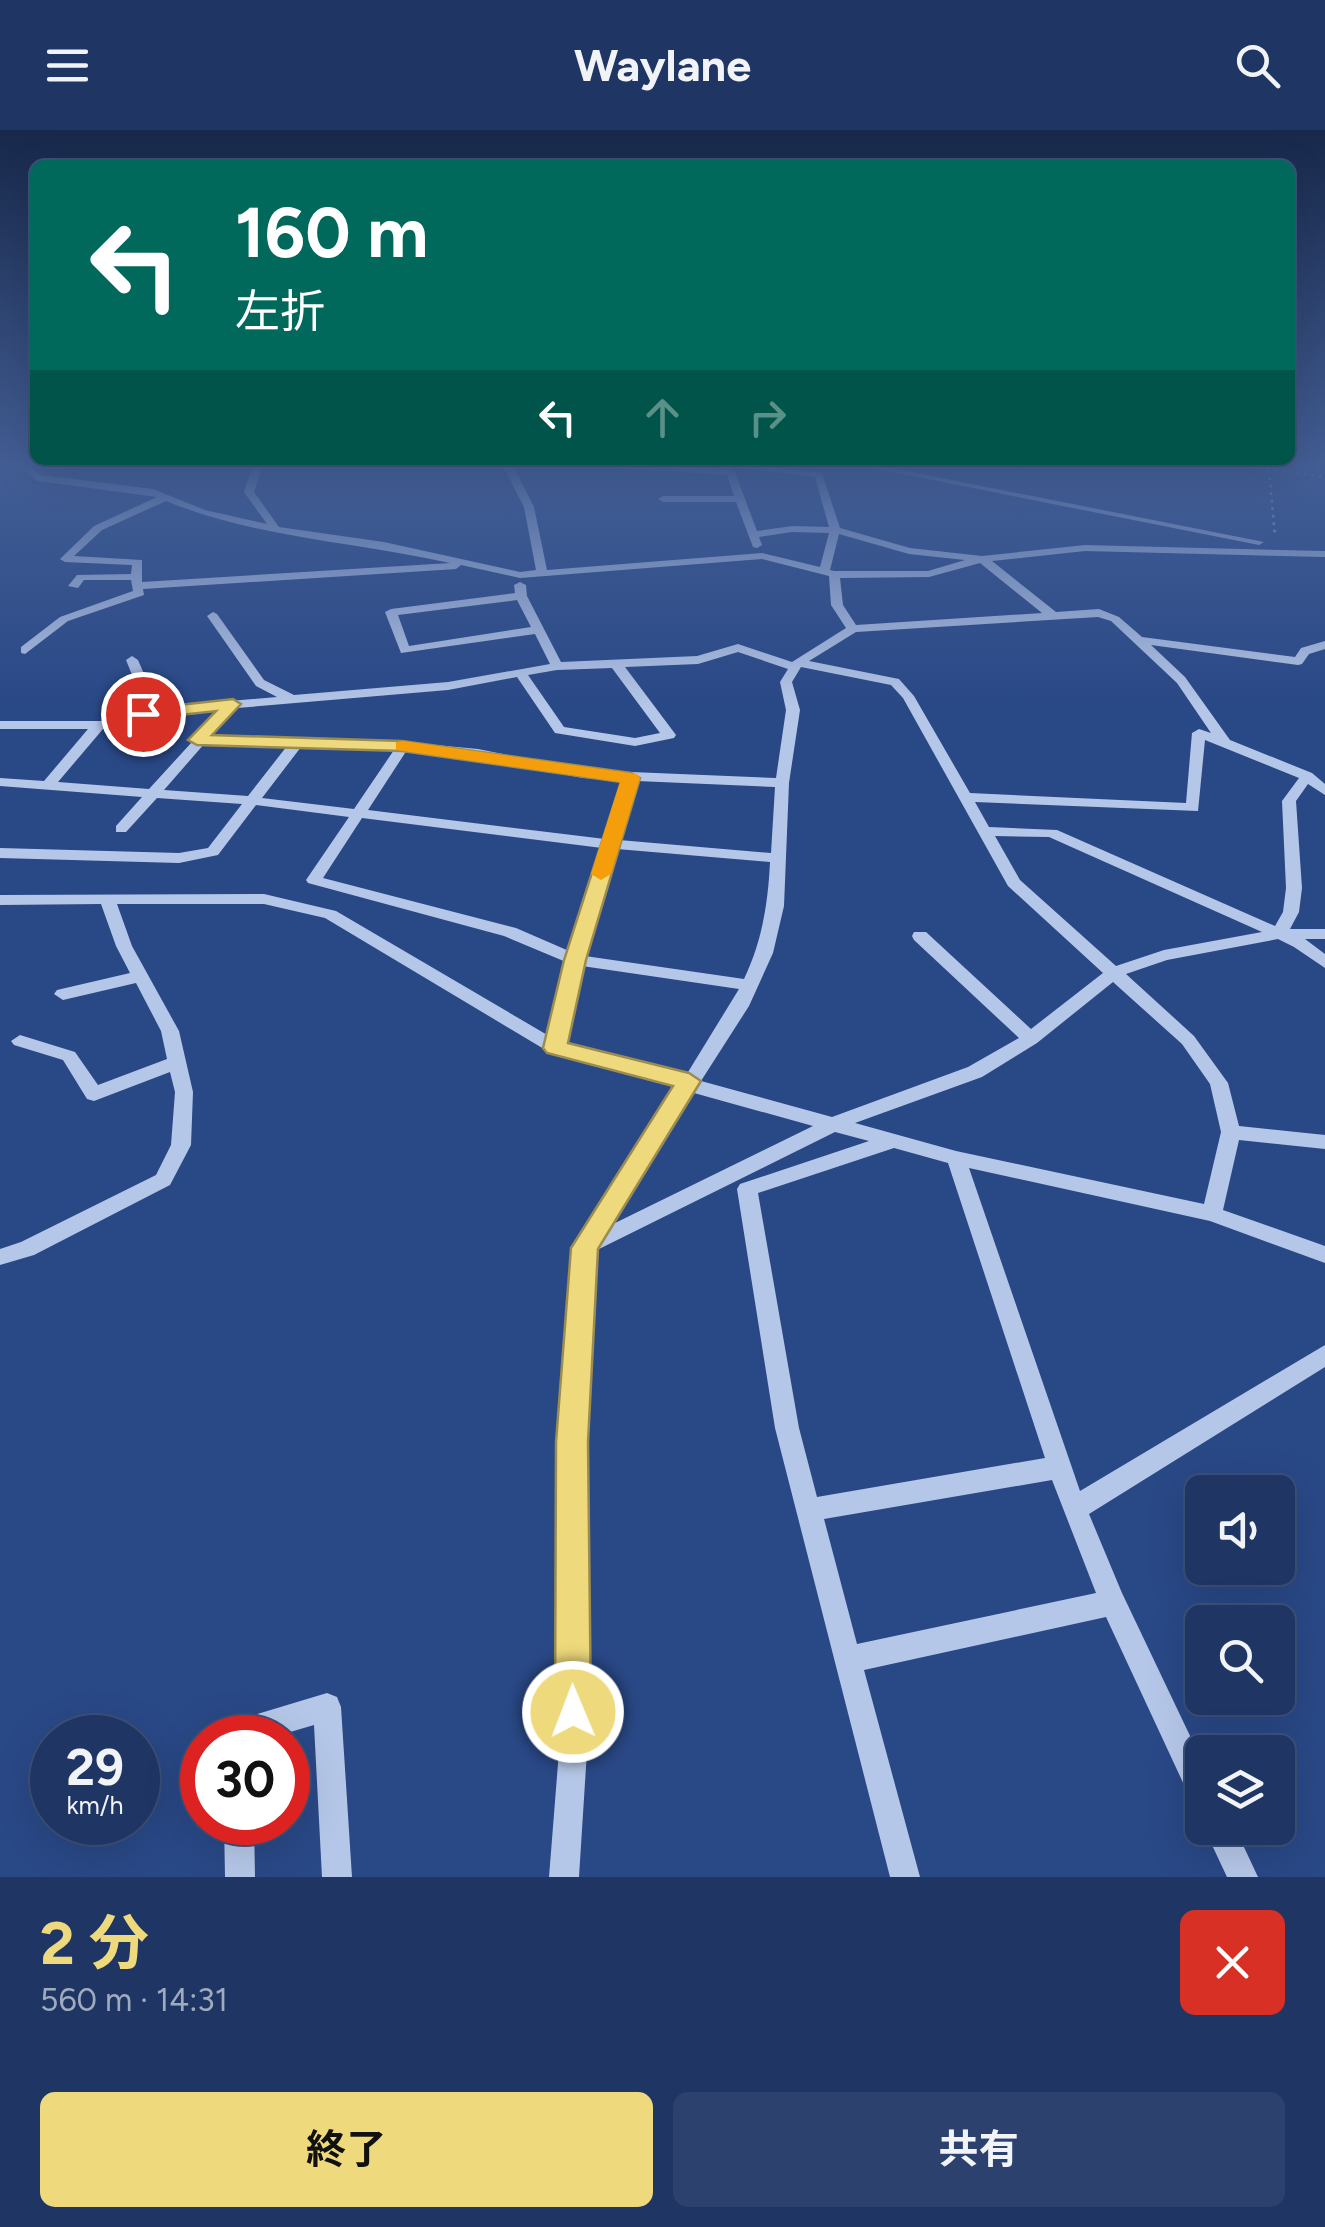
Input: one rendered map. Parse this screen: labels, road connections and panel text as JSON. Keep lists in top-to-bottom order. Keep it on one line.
{"page":{"header":"Waylane","turn":["160 m","左折"],"speed":"29 km/h","limit":"30","heading":["2 分","560 m · 14:31"],"buttons":["終了","共有"]}}
